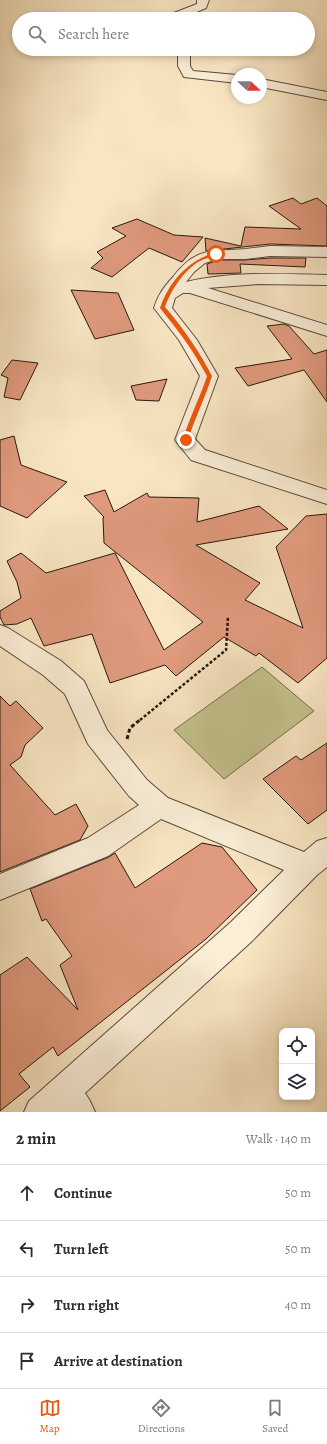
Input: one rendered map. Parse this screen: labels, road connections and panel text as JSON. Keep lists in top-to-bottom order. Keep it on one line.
{"north":"right","page":{"search":"Search here","heading":["2 min","Walk · 140 m"],"list":[["Continue","50 m"],["Turn left","50 m"],["Turn right","40 m"],"Arrive at destination"],"nav":["Map","Directions","Saved"]}}
